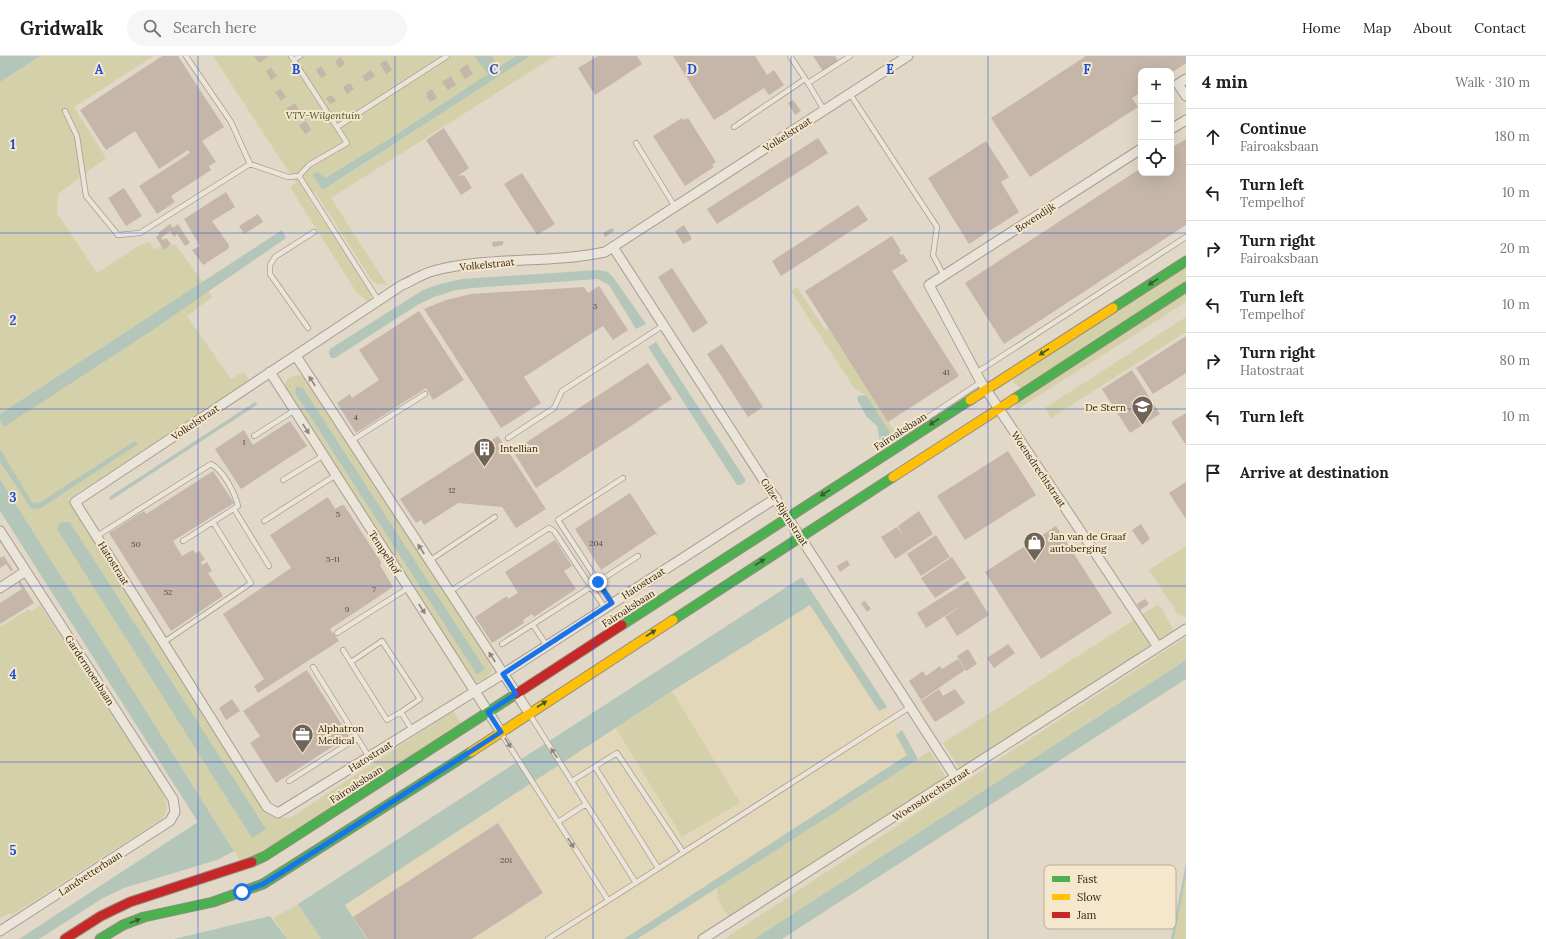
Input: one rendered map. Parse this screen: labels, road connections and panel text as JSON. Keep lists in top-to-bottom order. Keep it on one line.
{"streets":{"main road":["Fairoaksbaan"],"street":["Volkelstraat","Bovendijk","Woensdrechtstraat","Gilze-Rijenstraat","Tempelhof","Hatostraat","Gardermoenbaan","Landvetterbaan"]},"crossings":[["Volkelstraat","Gilze-Rijenstraat"],["Volkelstraat","Tempelhof"],["Volkelstraat","Hatostraat"],["Bovendijk","Woensdrechtstraat"],["Fairoaksbaan","Woensdrechtstraat"],["Fairoaksbaan","Gilze-Rijenstraat"],["Fairoaksbaan","Tempelhof"],["Woensdrechtstraat","Gilze-Rijenstraat"],["Gilze-Rijenstraat","Hatostraat"],["Tempelhof","Hatostraat"],["Gardermoenbaan","Landvetterbaan"]],"parks":["VTV-Wilgentuin"],"places":{"school or university":["De Stern"],"building":["Intellian"],"shop":["Jan van de Graaf autoberging"],"office":["Alphatron Medical"]},"house_numbers":["3","41","4","1","12","5","204","50","5-11","7","52","9","201"],"legend":["Fast","Slow","Jam"],"page":{"header":"Gridwalk","search":"Search here","nav":["Home","Map","About","Contact"],"heading":["4 min","Walk · 310 m"],"map_buttons":["+","−"],"list":[["Continue","Fairoaksbaan","180 m"],["Turn left","Tempelhof","10 m"],["Turn right","Fairoaksbaan","20 m"],["Turn left","Tempelhof","10 m"],["Turn right","Hatostraat","80 m"],["Turn left","10 m"],"Arrive at destination"]},"grid":{"columns":["A","B","C","D","E","F"],"rows":["1","2","3","4","5"]}}
